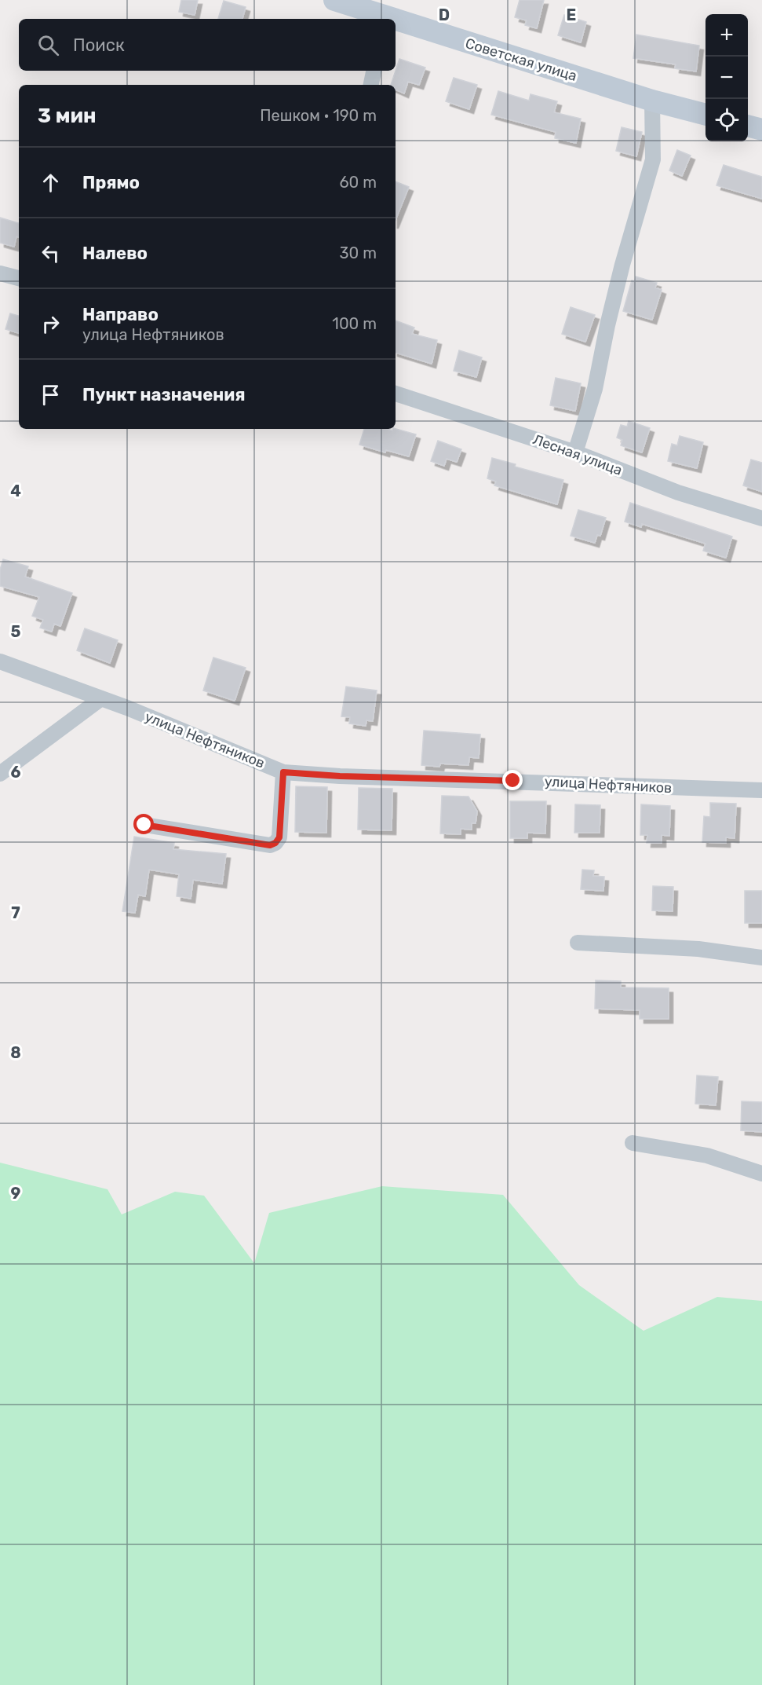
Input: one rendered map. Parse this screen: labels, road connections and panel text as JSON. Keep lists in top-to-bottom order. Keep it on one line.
{"streets":{"street":["Советская улица","Лесная улица","улица Нефтяников"]},"page":{"map_buttons":["+","−"],"search":"Поиск","heading":["3 мин","Пешком · 190 m"],"list":[["Прямо","60 m"],["Налево","30 m"],["Направо","улица Нефтяников","100 m"],"Пункт назначения"]},"grid":{"columns":["D","E"],"rows":["4","5","6","7","8","9"]}}
